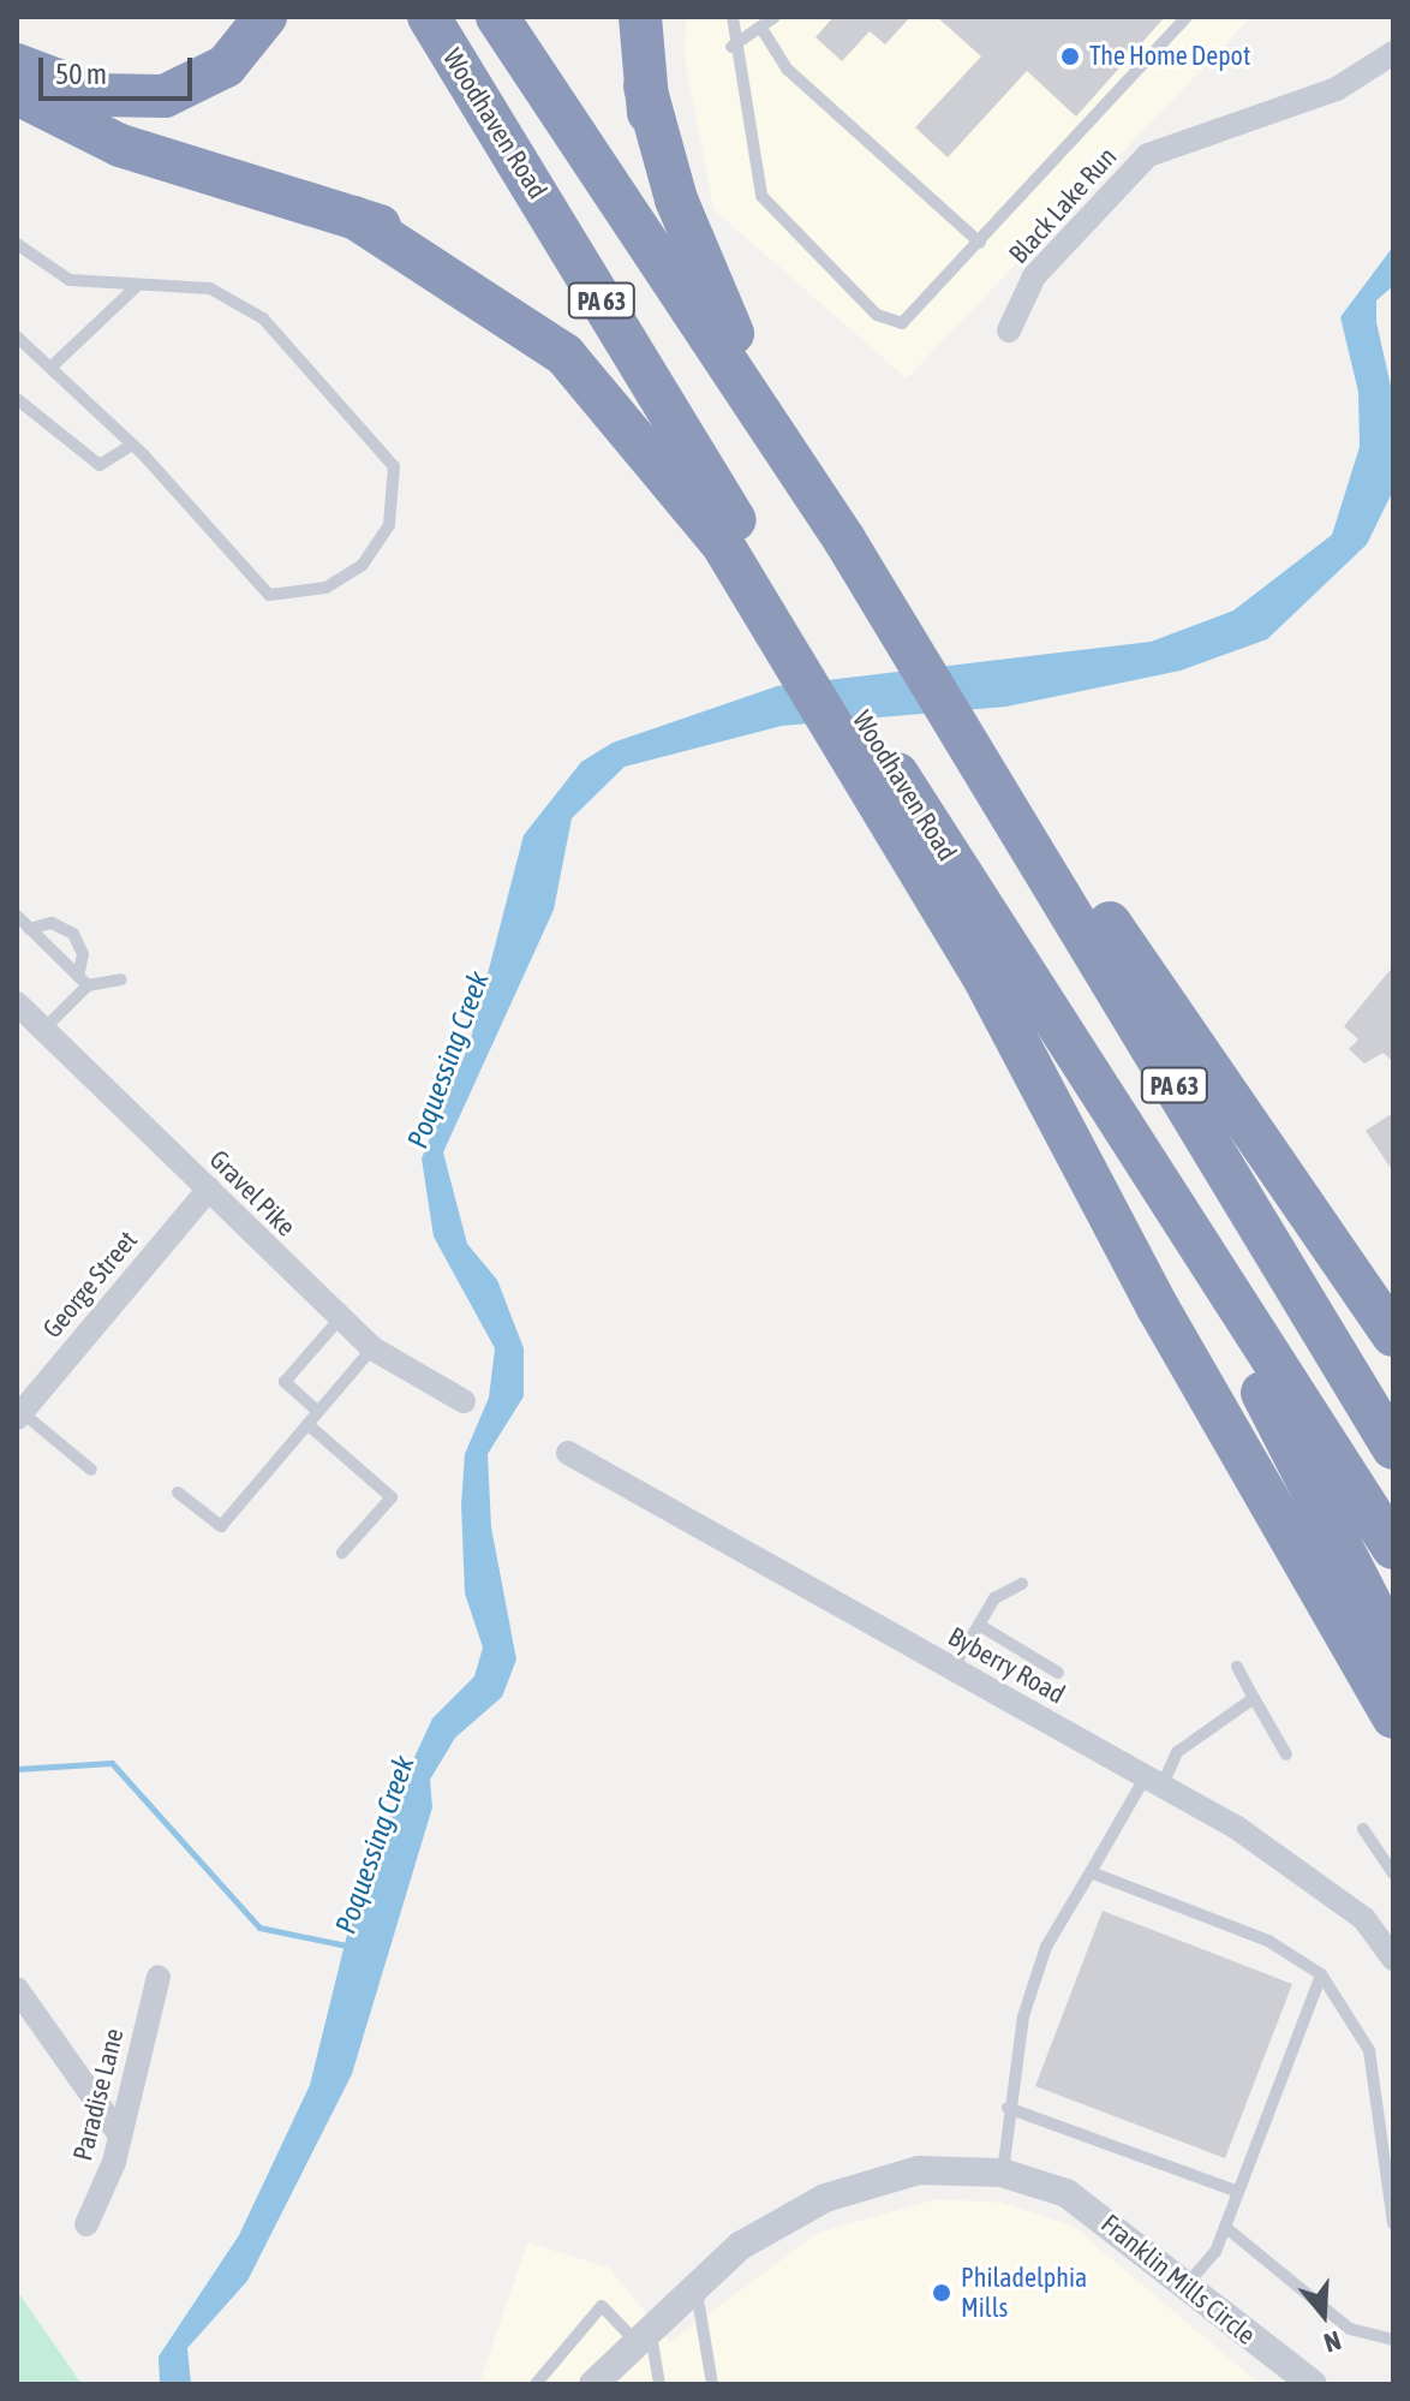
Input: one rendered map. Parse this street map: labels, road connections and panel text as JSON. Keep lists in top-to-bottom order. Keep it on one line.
{"streets":{"highway":["Woodhaven Road","PA 63"],"street":["Black Lake Run","Gravel Pike","George Street","Byberry Road","Paradise Lane","Franklin Mills Circle"]},"crossings":[["Gravel Pike","George Street"]],"water":["Poquessing Creek"],"places":["The Home Depot","Philadelphia Mills"],"scale_bar":"50 m","north":"bottom"}
